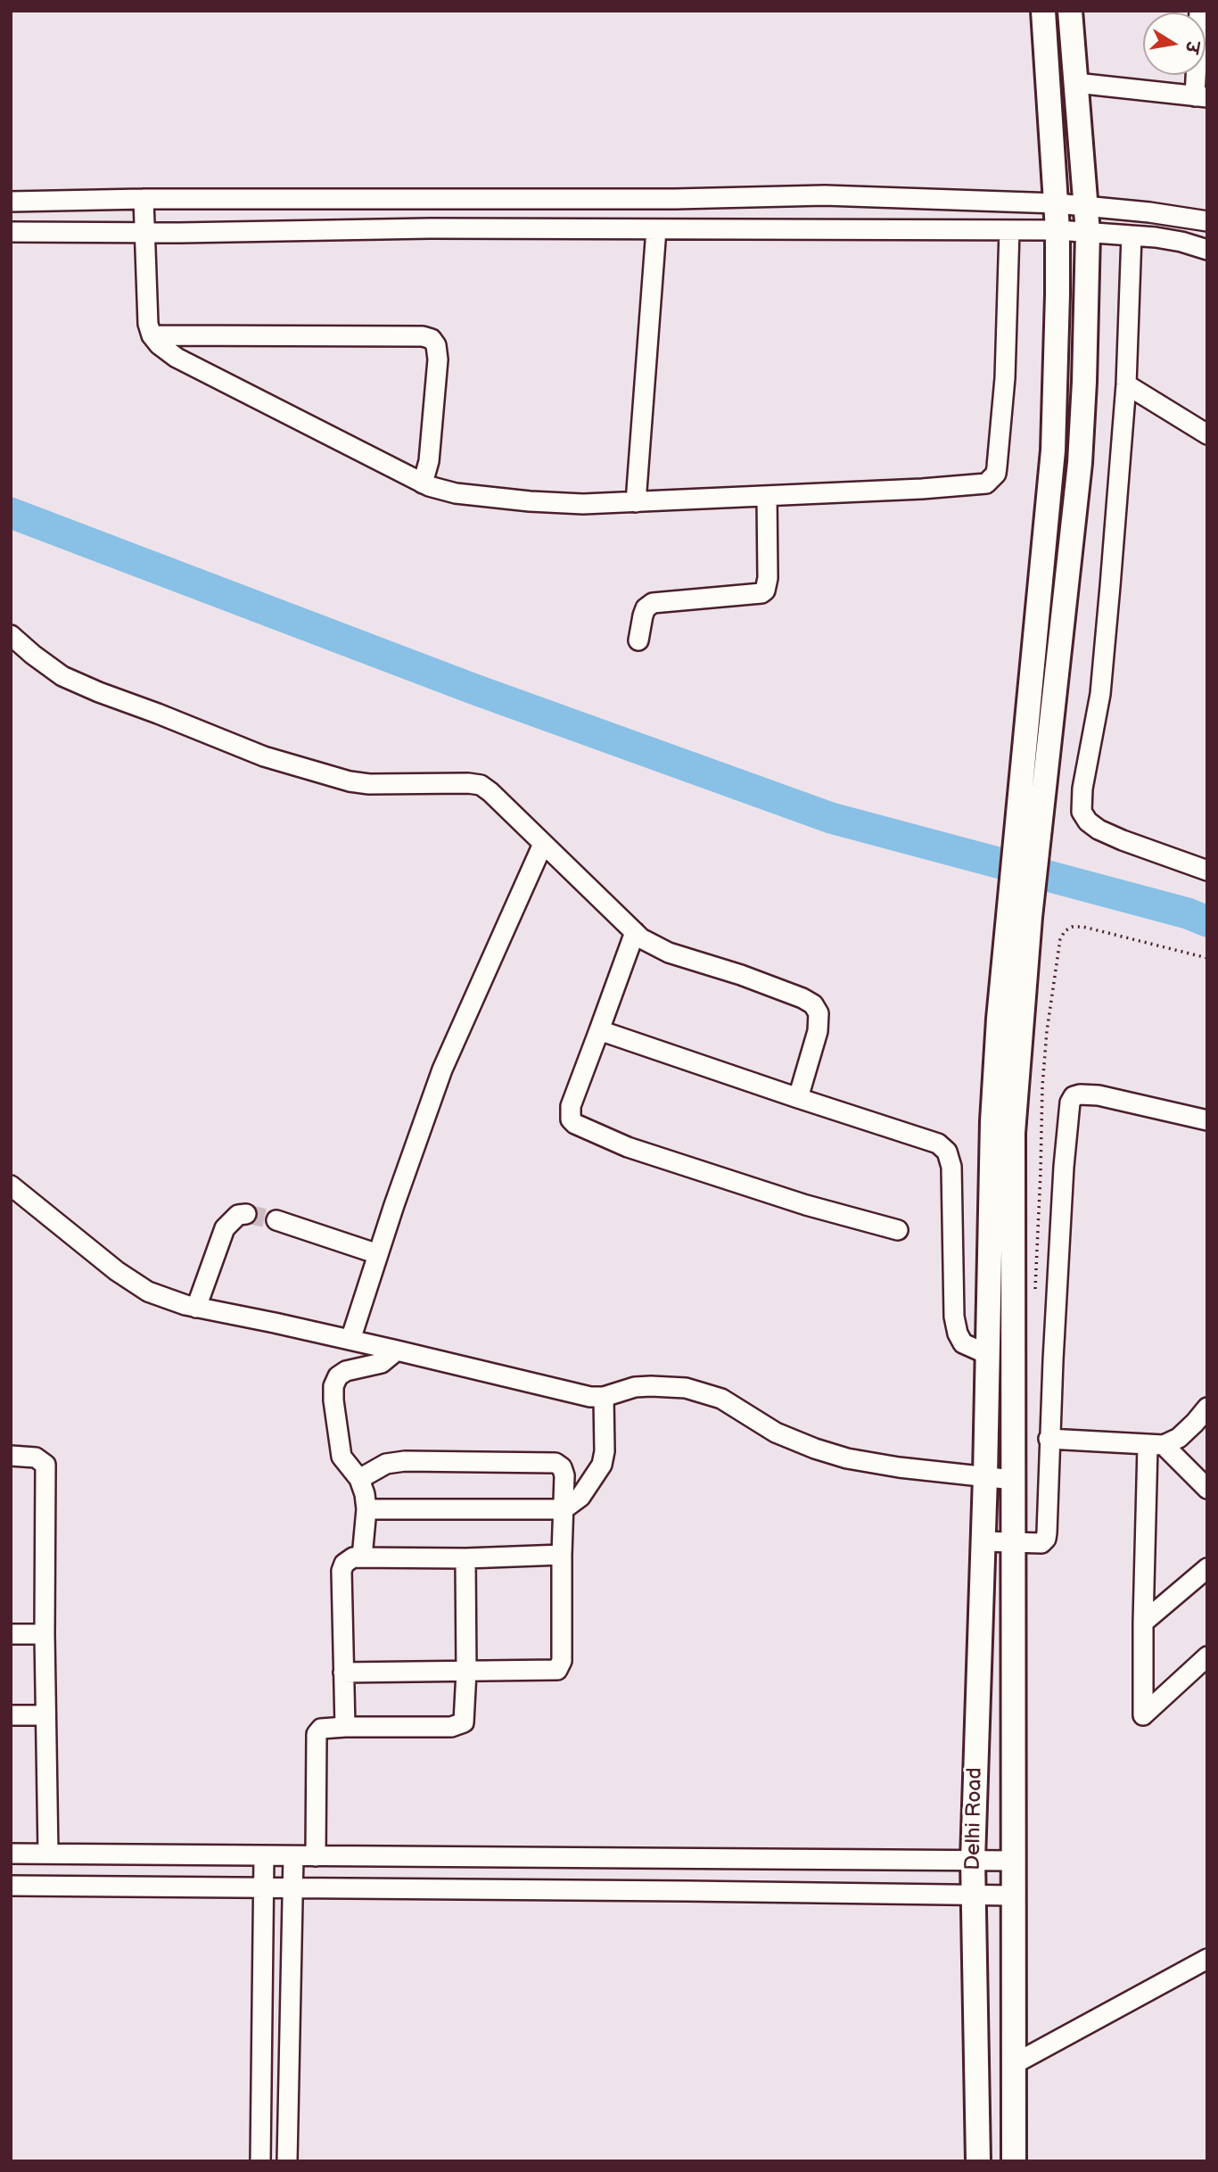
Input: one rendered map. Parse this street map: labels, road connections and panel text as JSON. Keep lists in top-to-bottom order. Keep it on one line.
{"streets":{"main road":["Delhi Road"]},"north":"right"}
